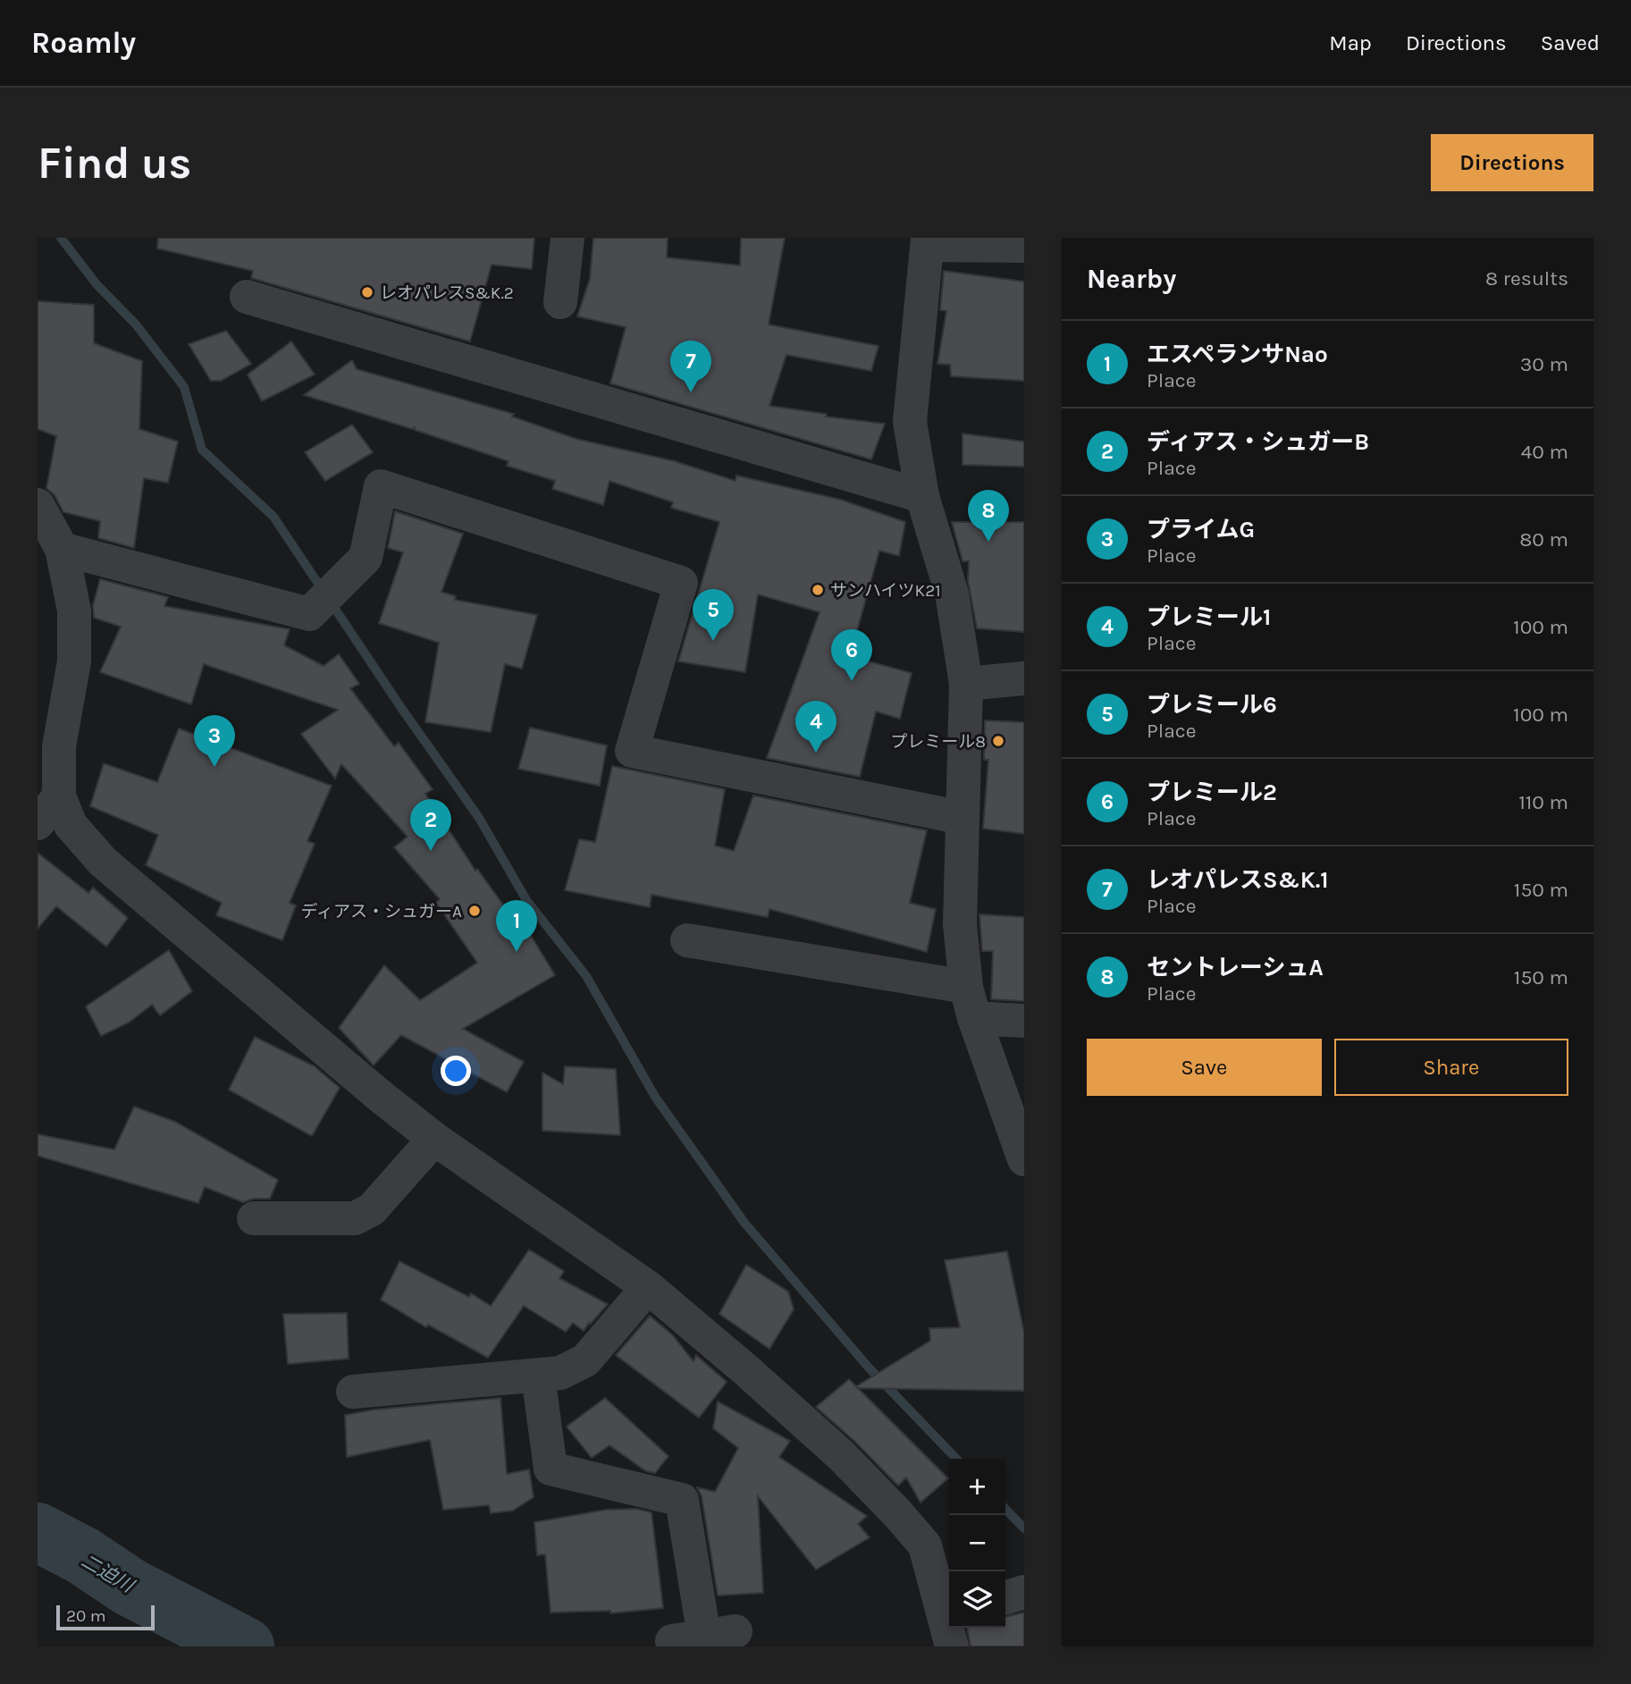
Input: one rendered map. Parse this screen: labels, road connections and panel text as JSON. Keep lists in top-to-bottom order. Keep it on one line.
{"water":["二迫川"],"places":["レオパレスS&K.2","サンハイツK21","プレミール8","ディアス・シュガーA"],"scale_bar":"20 m","page":{"header":"Roamly","nav":["Map","Directions","Saved"],"buttons":["Directions",["Save","Share"]],"title":"Find us","heading":["Nearby","8 results"],"list":[{"mark":"1","name":"エスペランサNao","note":"Place","value":"30 m"},{"mark":"2","name":"ディアス・シュガーB","note":"Place","value":"40 m"},{"mark":"3","name":"プライムG","note":"Place","value":"80 m"},{"mark":"4","name":"プレミール1","note":"Place","value":"100 m"},{"mark":"5","name":"プレミール6","note":"Place","value":"100 m"},{"mark":"6","name":"プレミール2","note":"Place","value":"110 m"},{"mark":"7","name":"レオパレスS&K.1","note":"Place","value":"150 m"},{"mark":"8","name":"セントレーシュA","note":"Place","value":"150 m"}],"pins":["7","8","5","6","4","3","2","1"],"map_buttons":["+","−"],"scale":"20 m"}}
